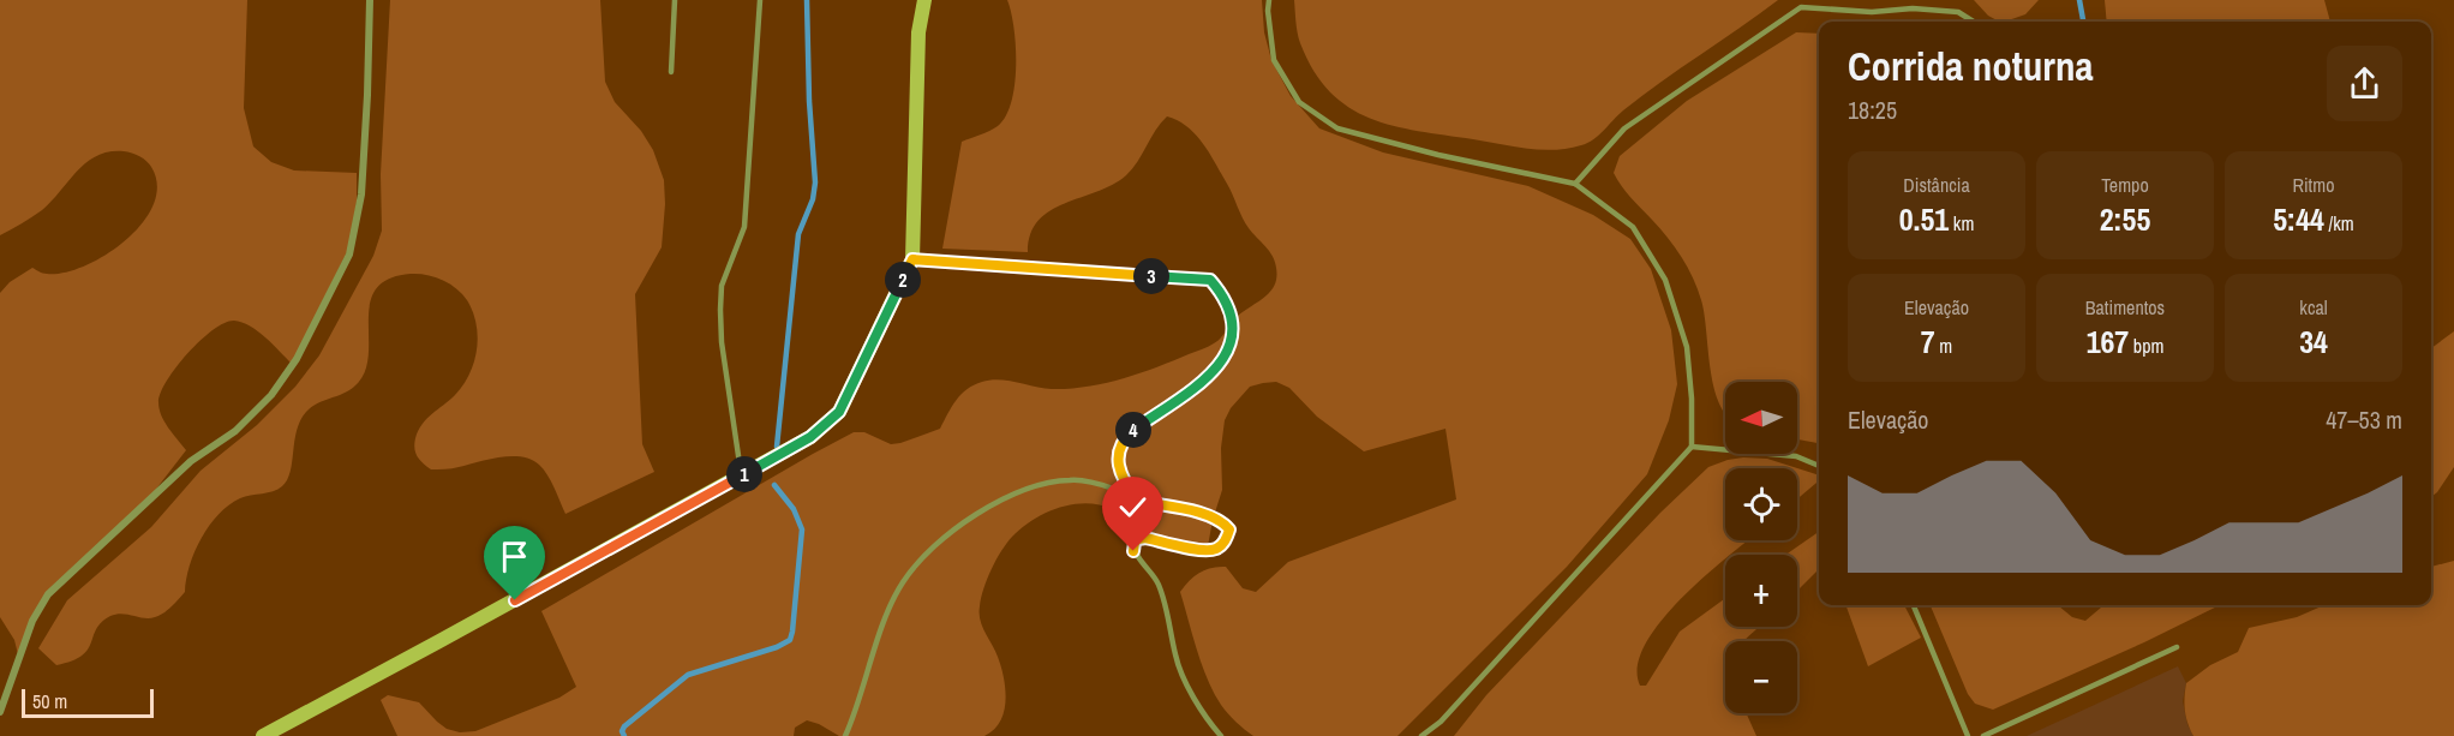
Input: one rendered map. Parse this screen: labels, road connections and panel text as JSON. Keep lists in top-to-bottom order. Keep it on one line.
{"scale_bar":"50 m","north":"left","page":{"heading":["Corrida noturna","18:25"],"stats":[["Distância","0.51 km"],["Tempo","2:55"],["Ritmo","5:44 /km"],["Elevação","7 m"],["Batimentos","167 bpm"],["kcal","34"]],"pins":["3","2","4","1"],"map_buttons":["+","−"],"chart":["Elevação","47–53 m"],"scale":"50 m"}}
